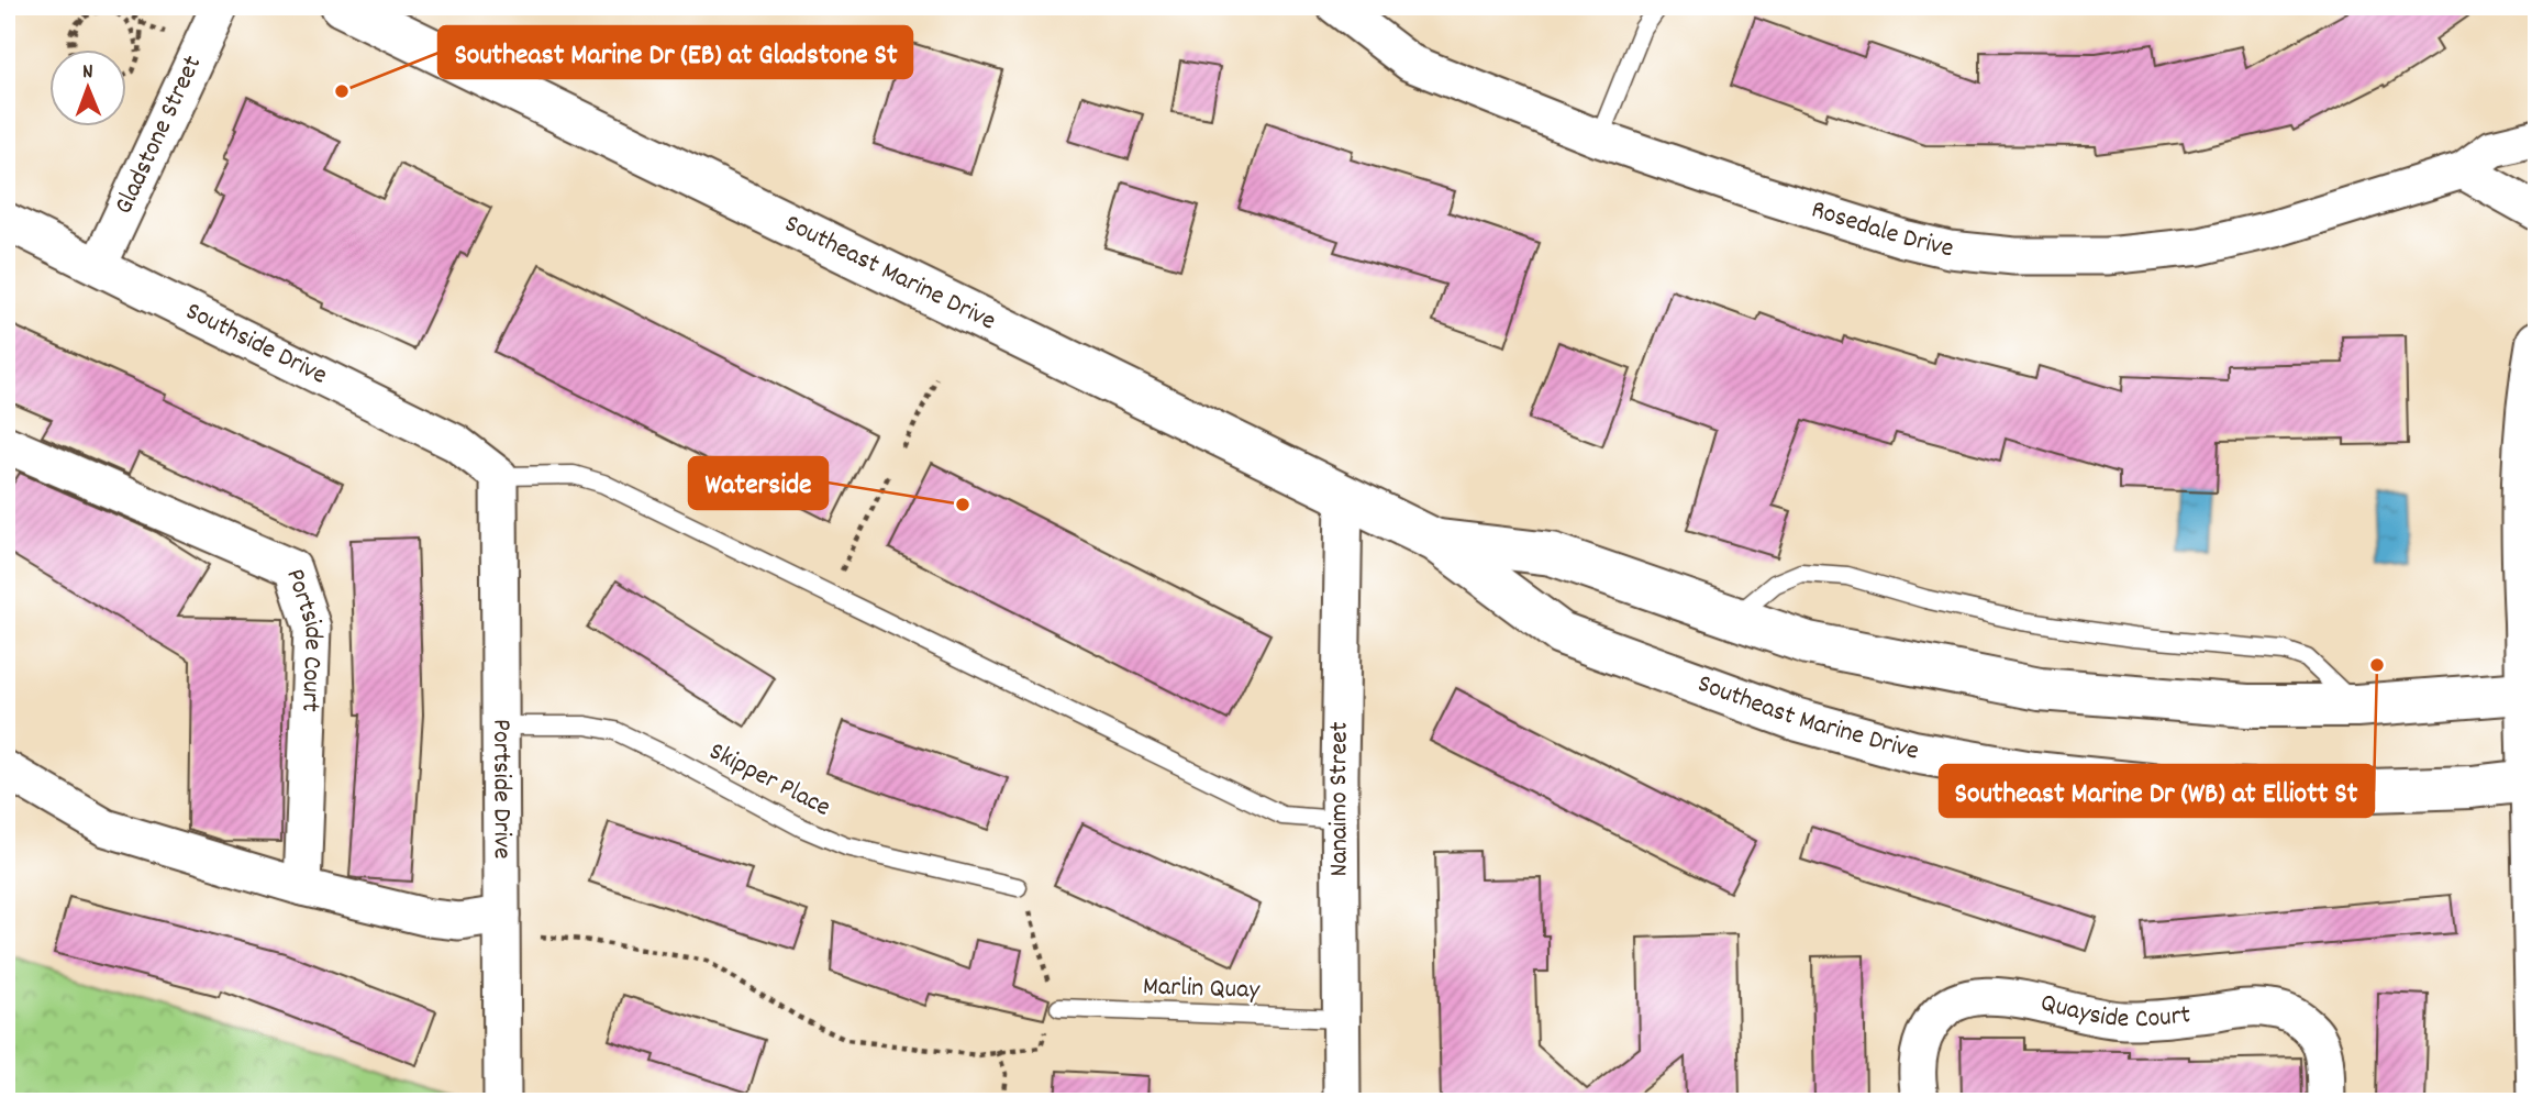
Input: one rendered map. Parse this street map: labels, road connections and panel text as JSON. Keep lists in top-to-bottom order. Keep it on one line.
{"streets":{"main road":["Southeast Marine Drive"],"street":["Gladstone Street","Rosedale Drive","Southside Drive","Portside Court","Portside Drive","Nanaimo Street","Quayside Court"],"lane":["Skipper Place","Marlin Quay"]},"crossings":[["Gladstone Street","Southside Drive"],["Southeast Marine Drive","Nanaimo Street"],["Southside Drive","Portside Drive"],["Skipper Place","Portside Drive"],["Nanaimo Street","Marlin Quay"]],"places":["Southeast Marine Dr (EB) at Gladstone St","Waterside","Southeast Marine Dr (WB) at Elliott St"],"north":"top"}
